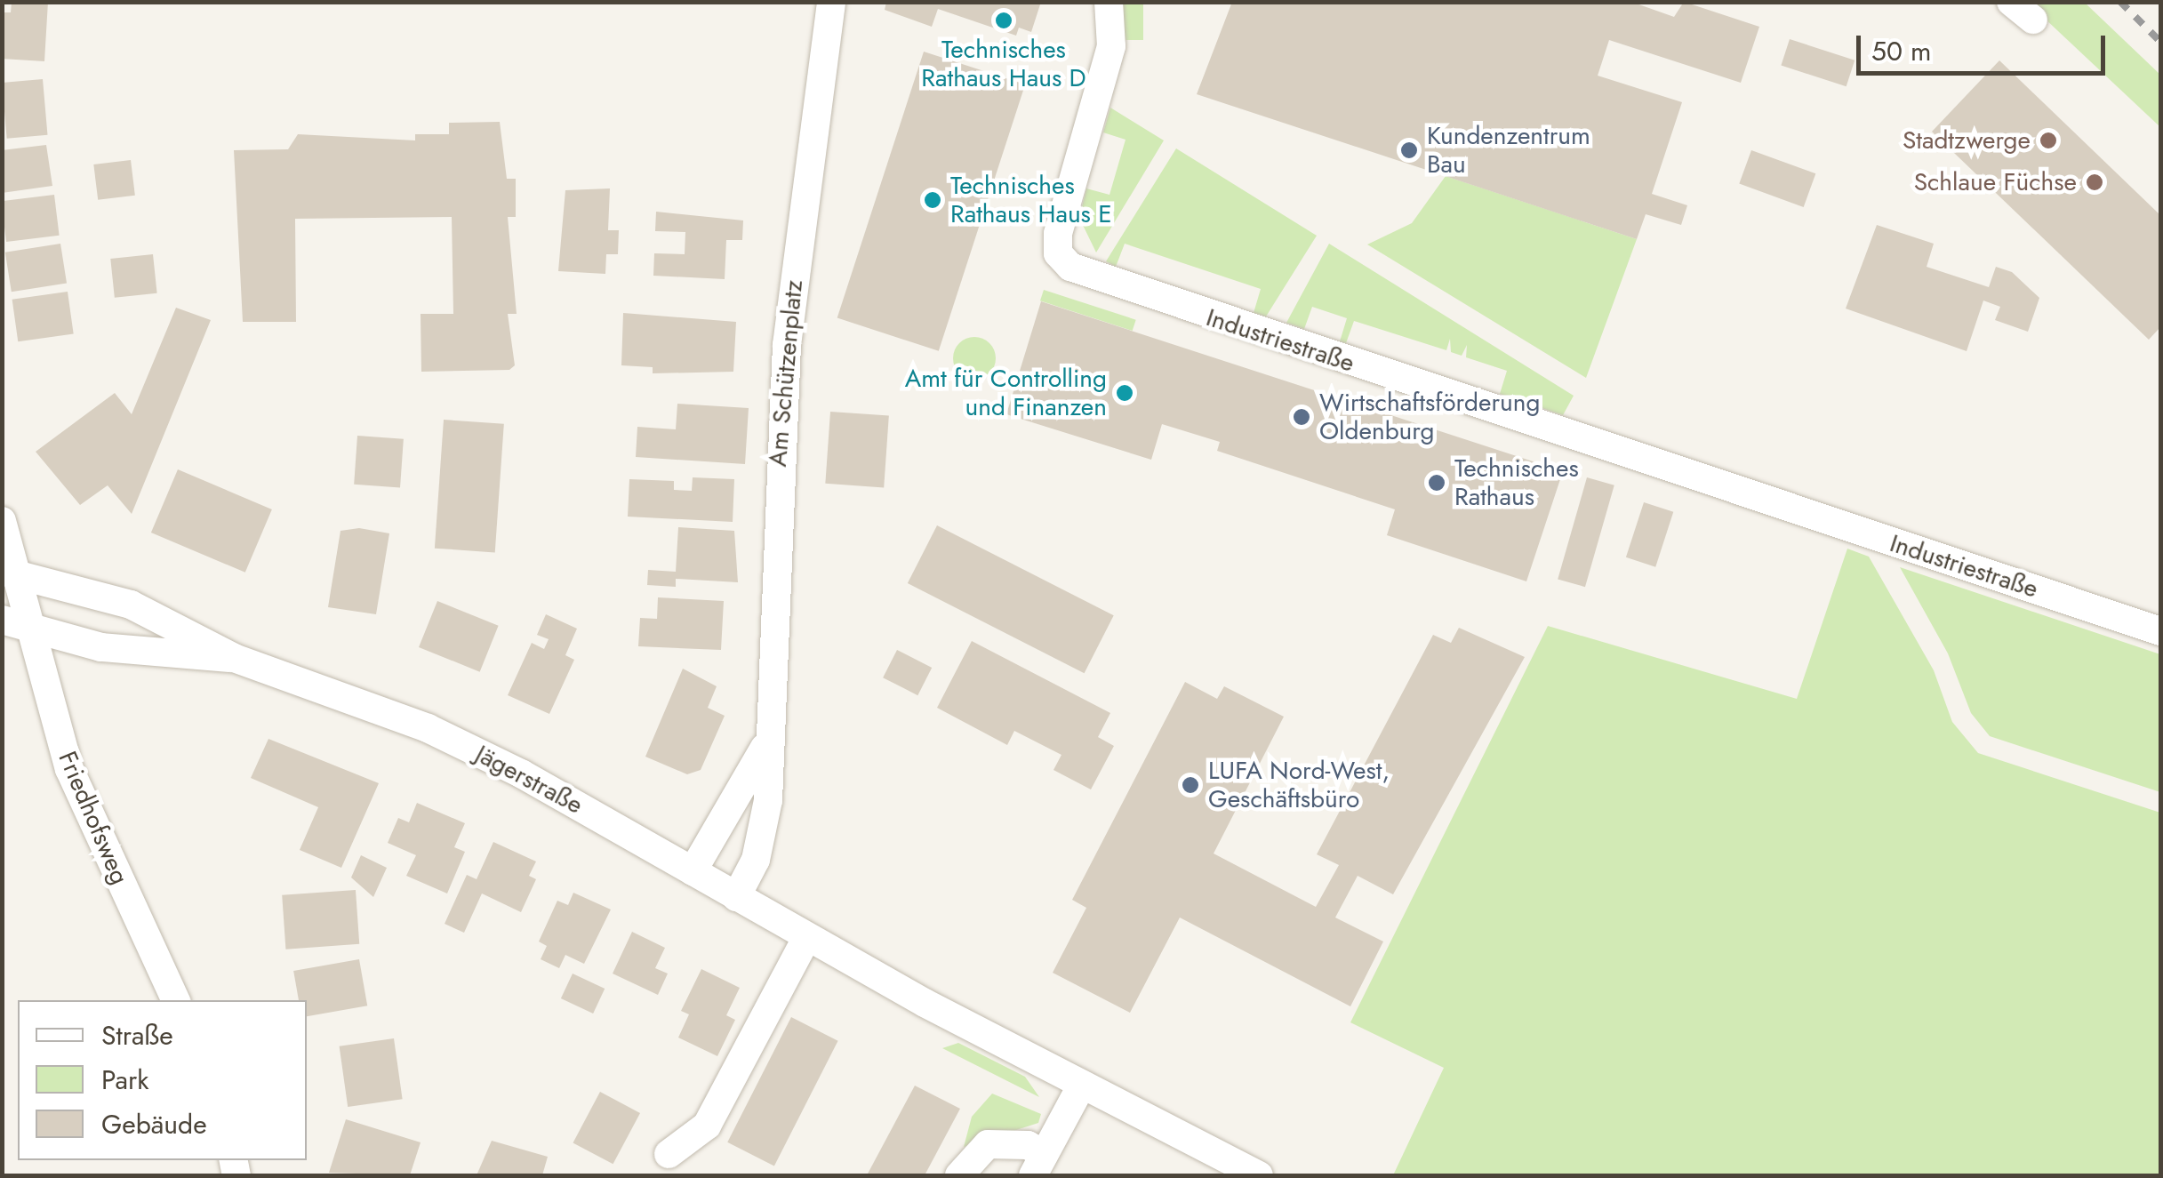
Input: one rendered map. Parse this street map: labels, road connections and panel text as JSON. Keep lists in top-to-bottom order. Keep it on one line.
{"streets":{"street":["Industriestraße","Am Schützenplatz","Jägerstraße","Friedhofsweg"]},"crossings":[["Am Schützenplatz","Jägerstraße"],["Jägerstraße","Friedhofsweg"]],"places":["Technisches Rathaus Haus D","Stadtzwerge","Kundenzentrum Bau","Schlaue Füchse","Technisches Rathaus Haus E","Amt für Controlling und Finanzen","Wirtschaftsförderung Oldenburg","Technisches Rathaus","LUFA Nord-West, Geschäftsbüro"],"legend":["Straße","Park","Gebäude"],"scale_bar":"50 m"}
